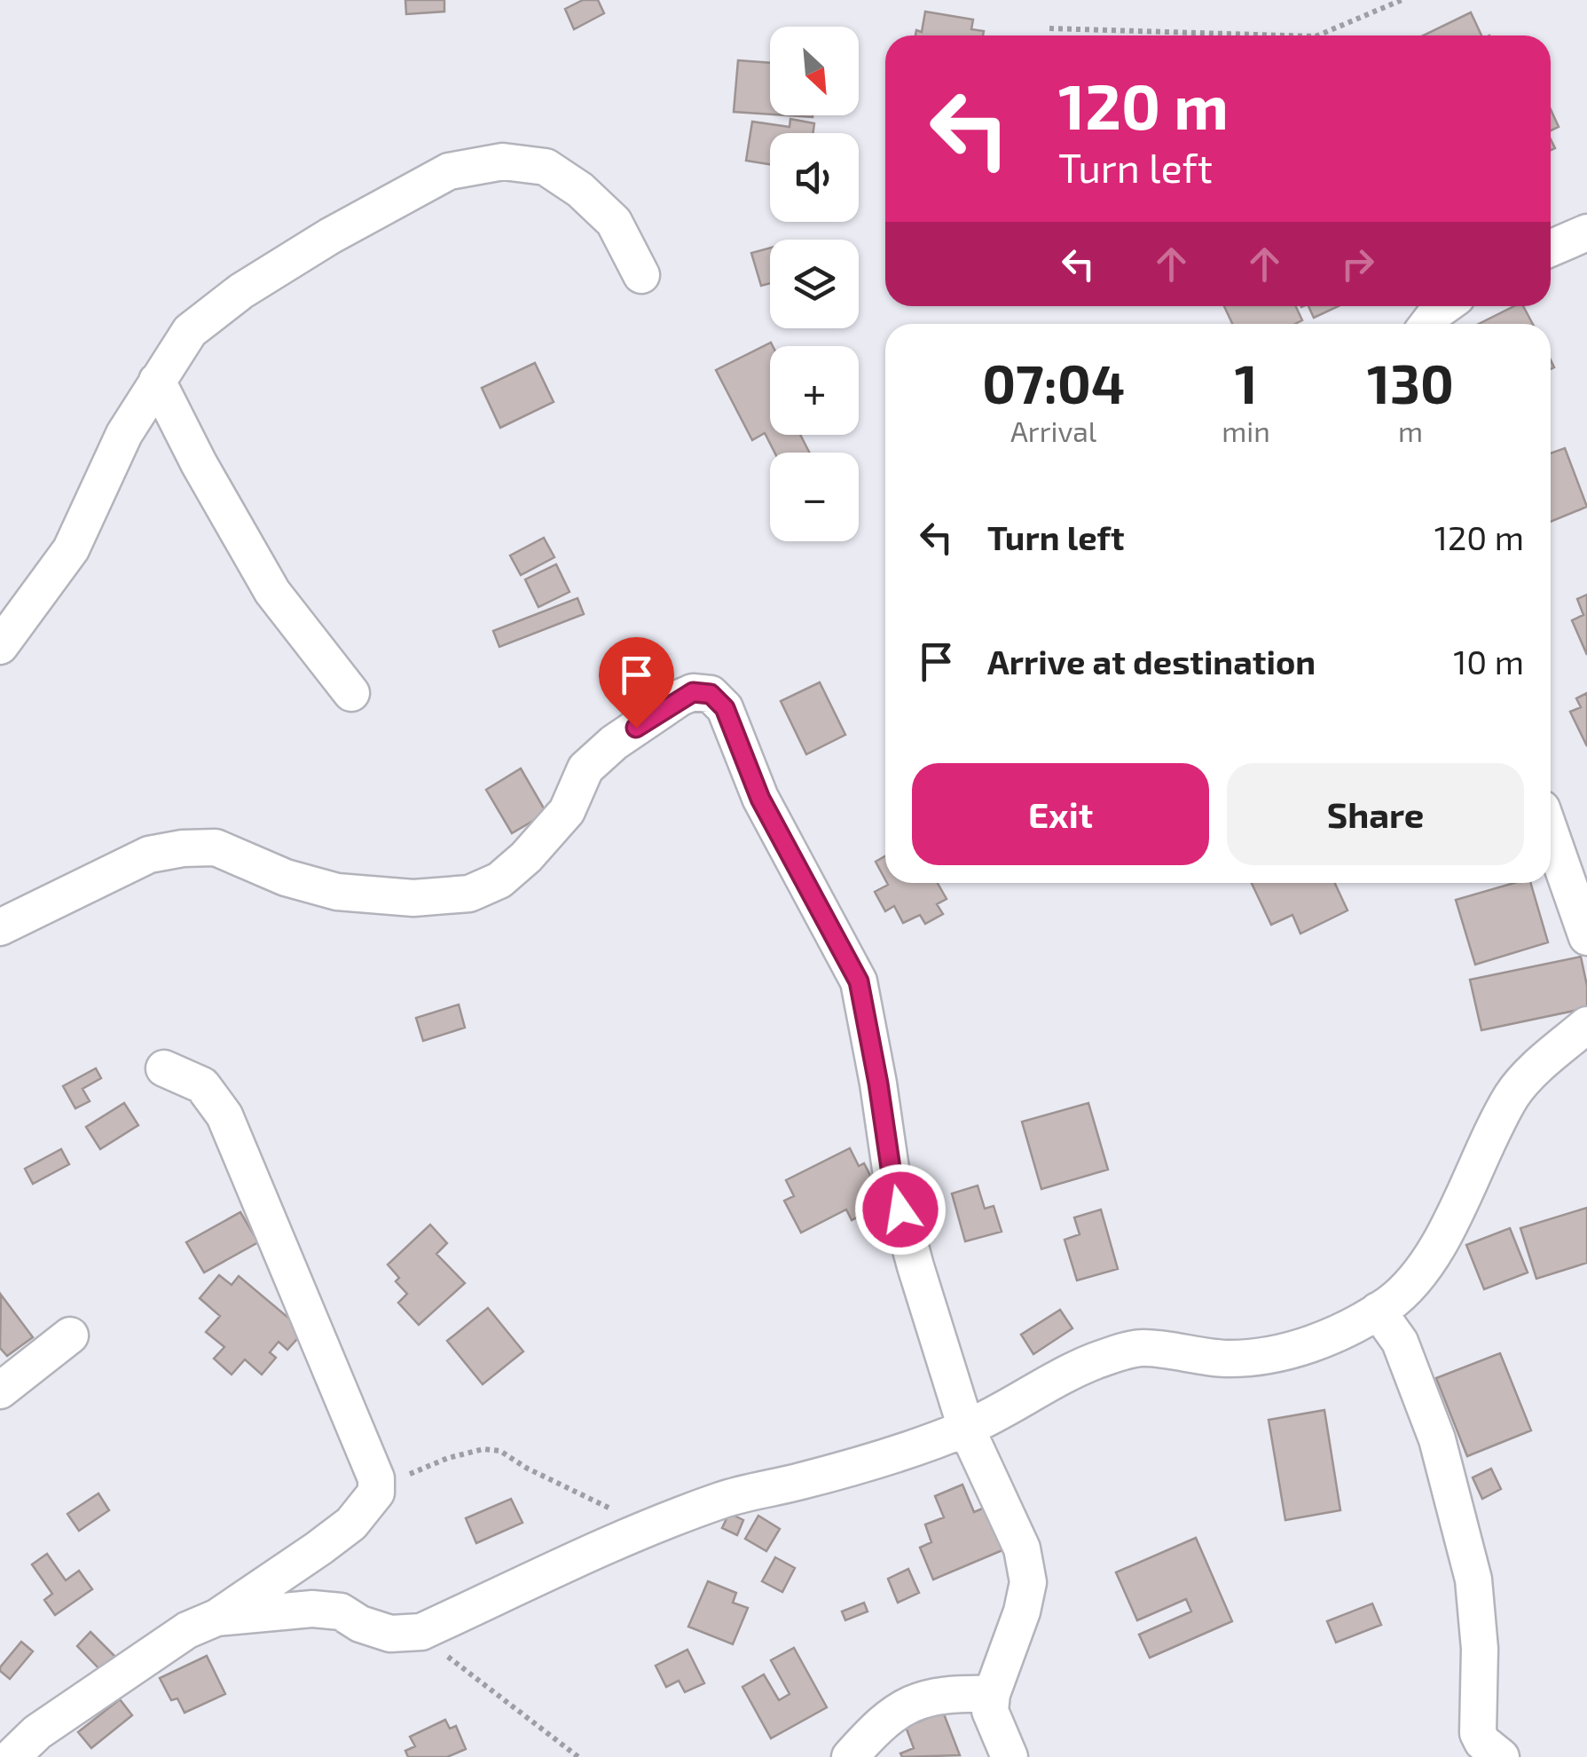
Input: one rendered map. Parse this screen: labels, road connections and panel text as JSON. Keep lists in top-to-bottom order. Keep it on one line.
{"north":"bottom right","page":{"map_buttons":["+","−"],"turn":["120 m","Turn left"],"eta":["07:04","Arrival","1","min","130","m"],"list":[{"name":"Turn left","value":"120 m"},{"name":"Arrive at destination","value":"10 m"}],"buttons":["Exit","Share"]}}
